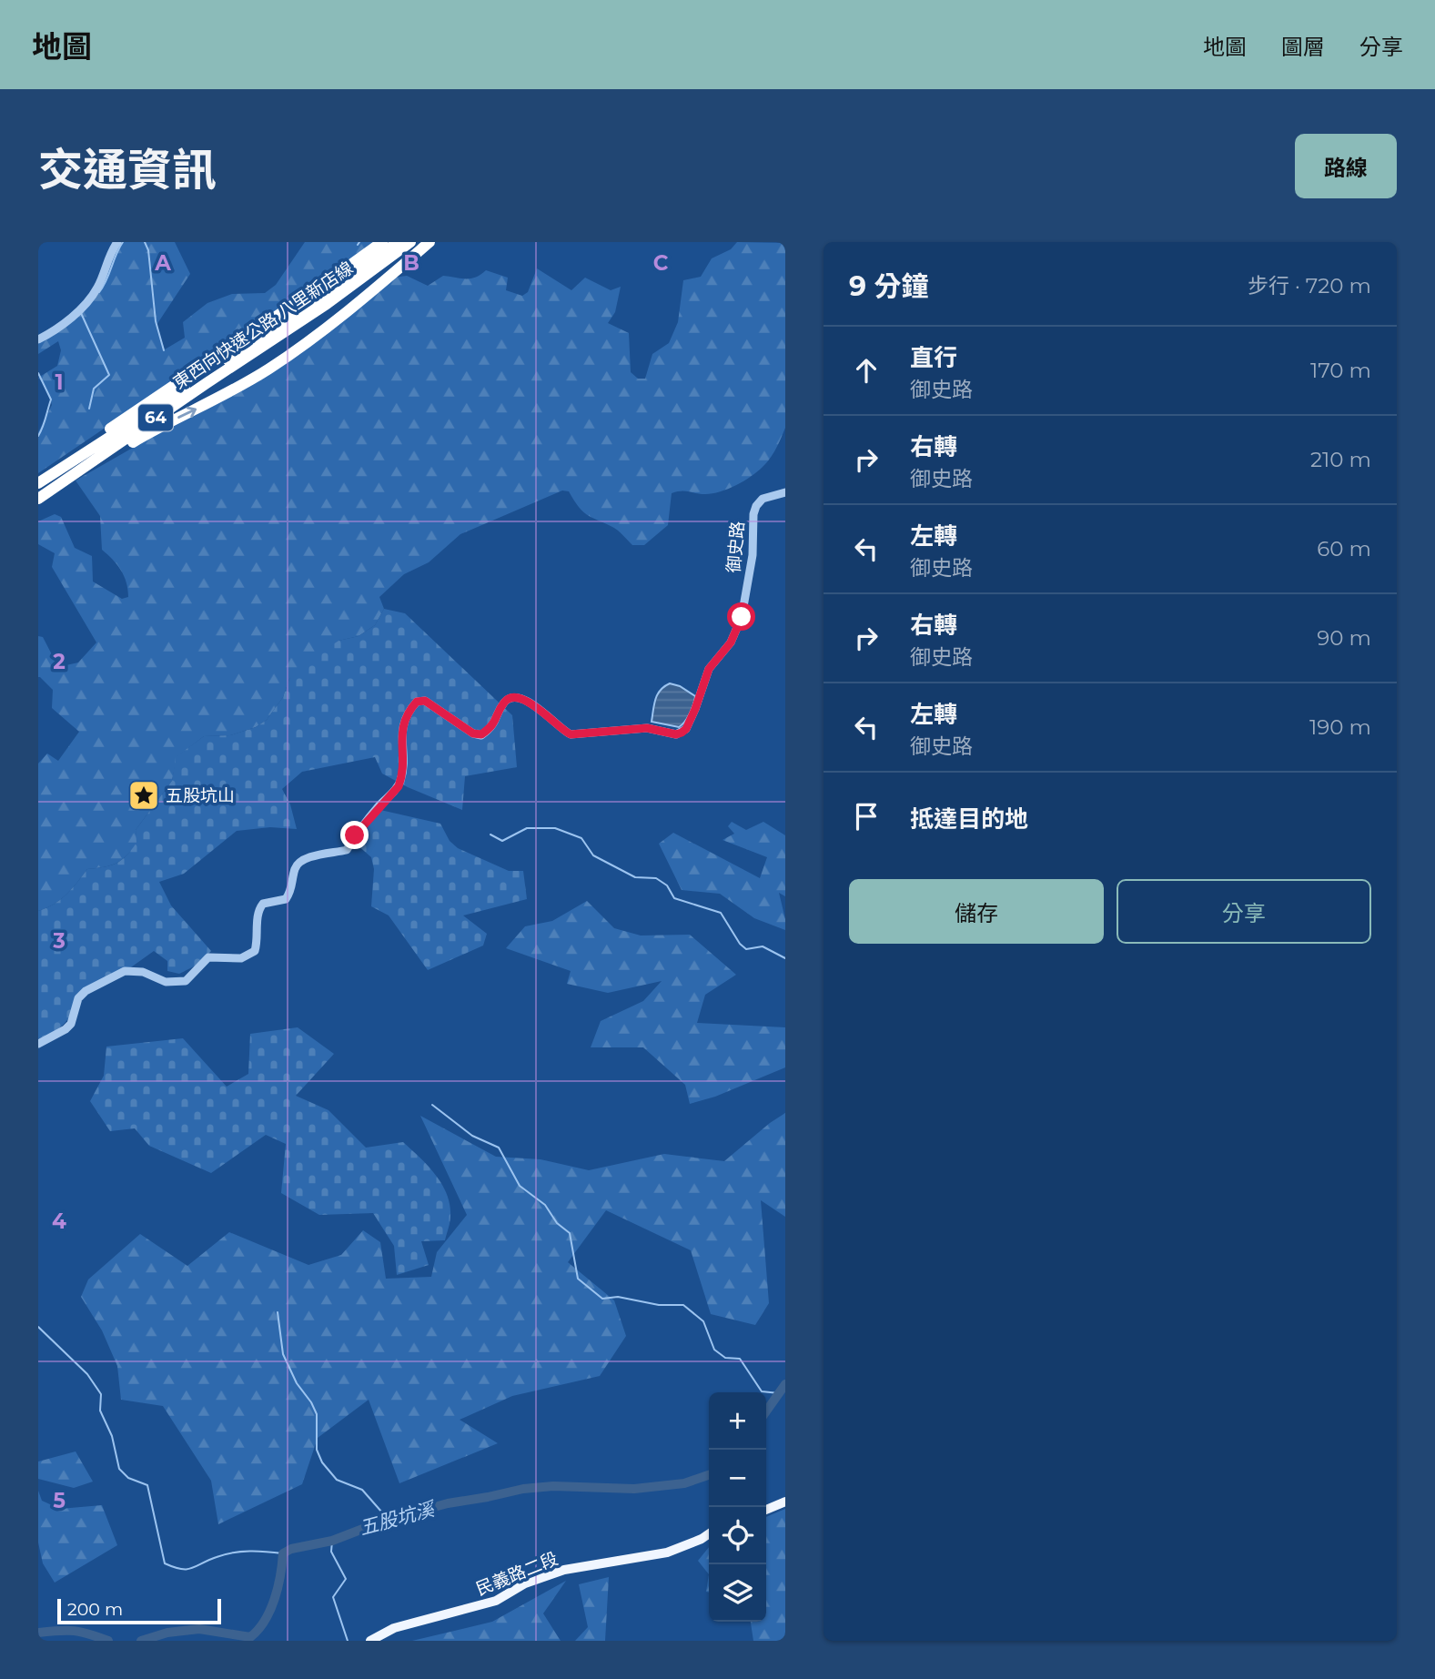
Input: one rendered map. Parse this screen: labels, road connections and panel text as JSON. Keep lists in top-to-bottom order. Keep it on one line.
{"streets":{"highway":["東西向快速公路 八里新店線","64"],"main road":["民義路二段"],"street":["御史路"]},"water":["五股坑溪"],"places":{"place":["五股坑山"]},"scale_bar":"200 m","page":{"header":"地圖","nav":["地圖","圖層","分享"],"title":"交通資訊","buttons":["路線",["儲存","分享"]],"heading":["9 分鐘","步行 · 720 m"],"list":[["直行","御史路","170 m"],["右轉","御史路","210 m"],["左轉","御史路","60 m"],["右轉","御史路","90 m"],["左轉","御史路","190 m"],"抵達目的地"],"map_buttons":["+","−"],"scale":"200 m"},"grid":{"columns":["A","B","C"],"rows":["1","2","3","4","5"]}}
